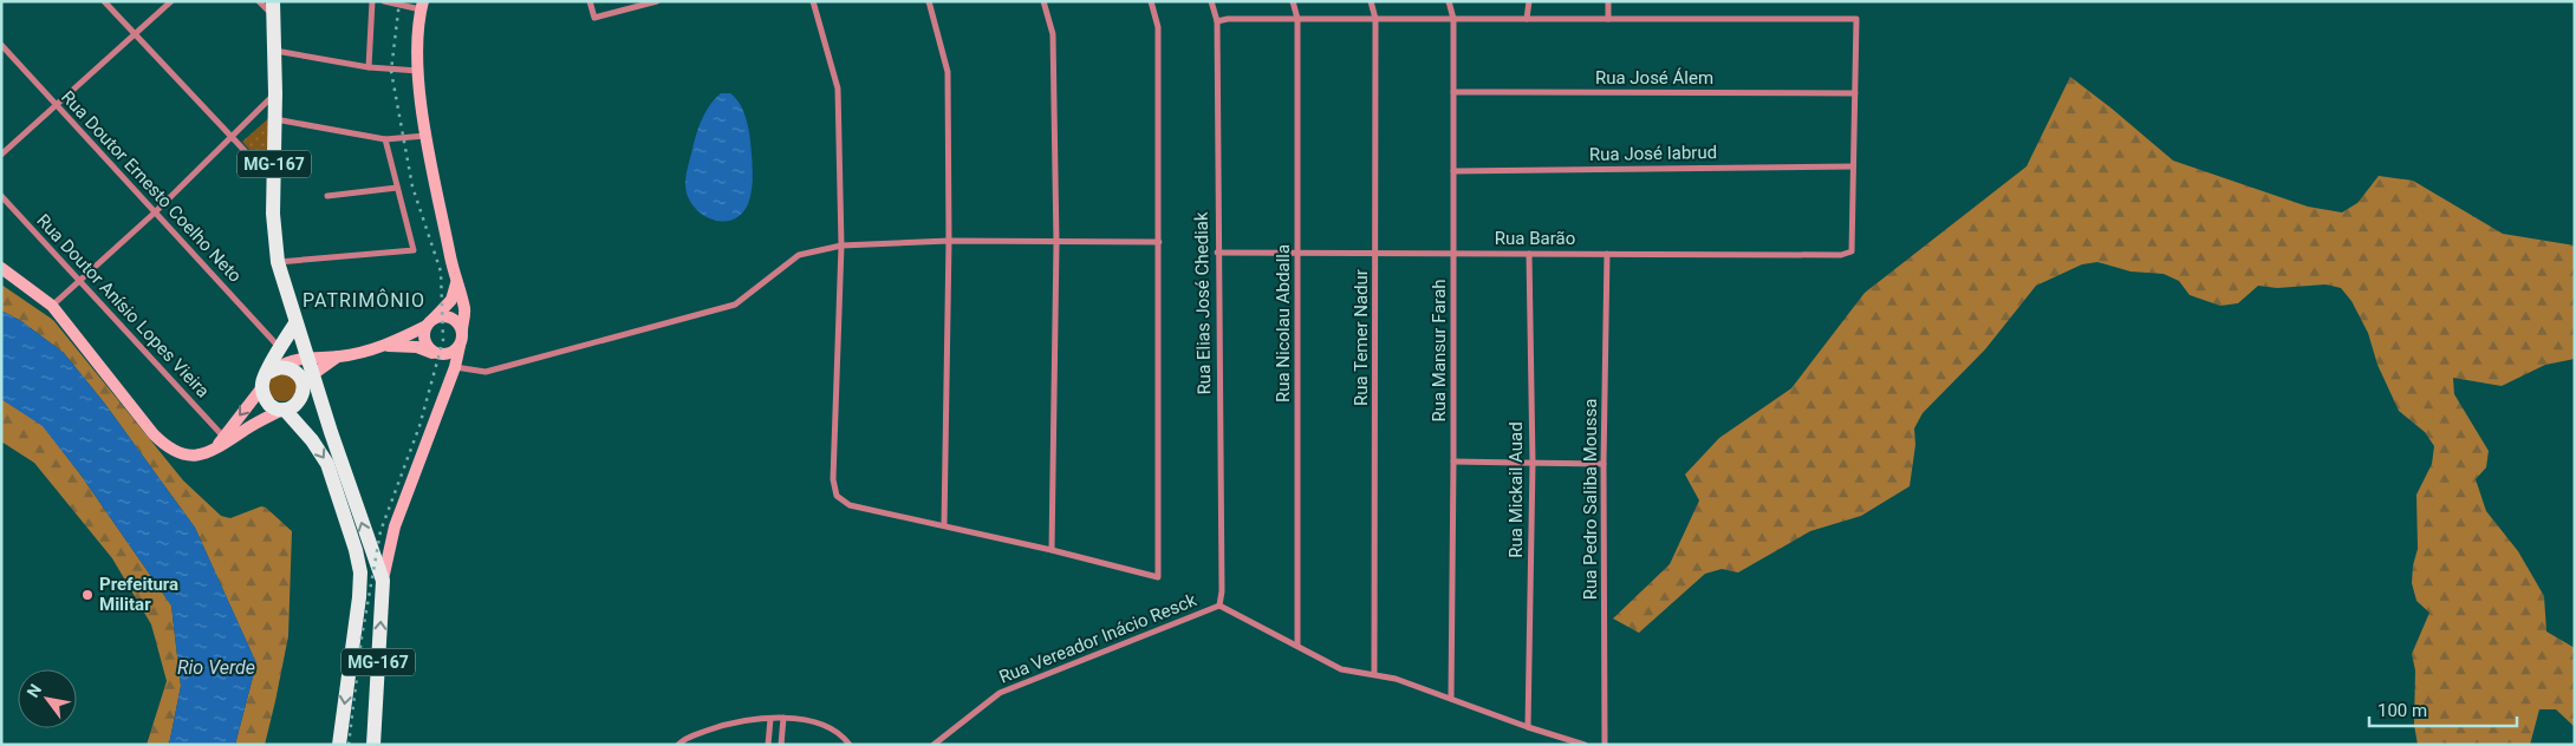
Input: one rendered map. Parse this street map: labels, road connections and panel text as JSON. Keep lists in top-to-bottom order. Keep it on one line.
{"streets":{"main road":["MG-167"],"street":["Rua José Álem","Rua José Iabrud","Rua Doutor Ernesto Coelho Neto","Rua Barão","Rua Elias José Chediak","Rua Doutor Anísio Lopes Vieira","Rua Nicolau Abdalla","Rua Temer Nadur","Rua Mansur Farah","Rua Mickail Auad","Rua Pedro Saliba Moussa","Rua Vereador Inácio Resck"]},"crossings":[["Rua José Álem","Rua Mansur Farah"],["Rua José Iabrud","Rua Barão"],["Rua José Iabrud","Rua Mansur Farah"],["Rua Barão","Rua Elias José Chediak"],["Rua Barão","Rua Nicolau Abdalla"],["Rua Barão","Rua Temer Nadur"],["Rua Barão","Rua Mansur Farah"],["Rua Barão","Rua Mickail Auad"],["Rua Barão","Rua Pedro Saliba Moussa"],["Rua Elias José Chediak","Rua Vereador Inácio Resck"]],"districts":["PATRIMÔNIO"],"water":["Rio Verde"],"places":["Prefeitura Militar"],"scale_bar":"100 m","north":"top left"}
